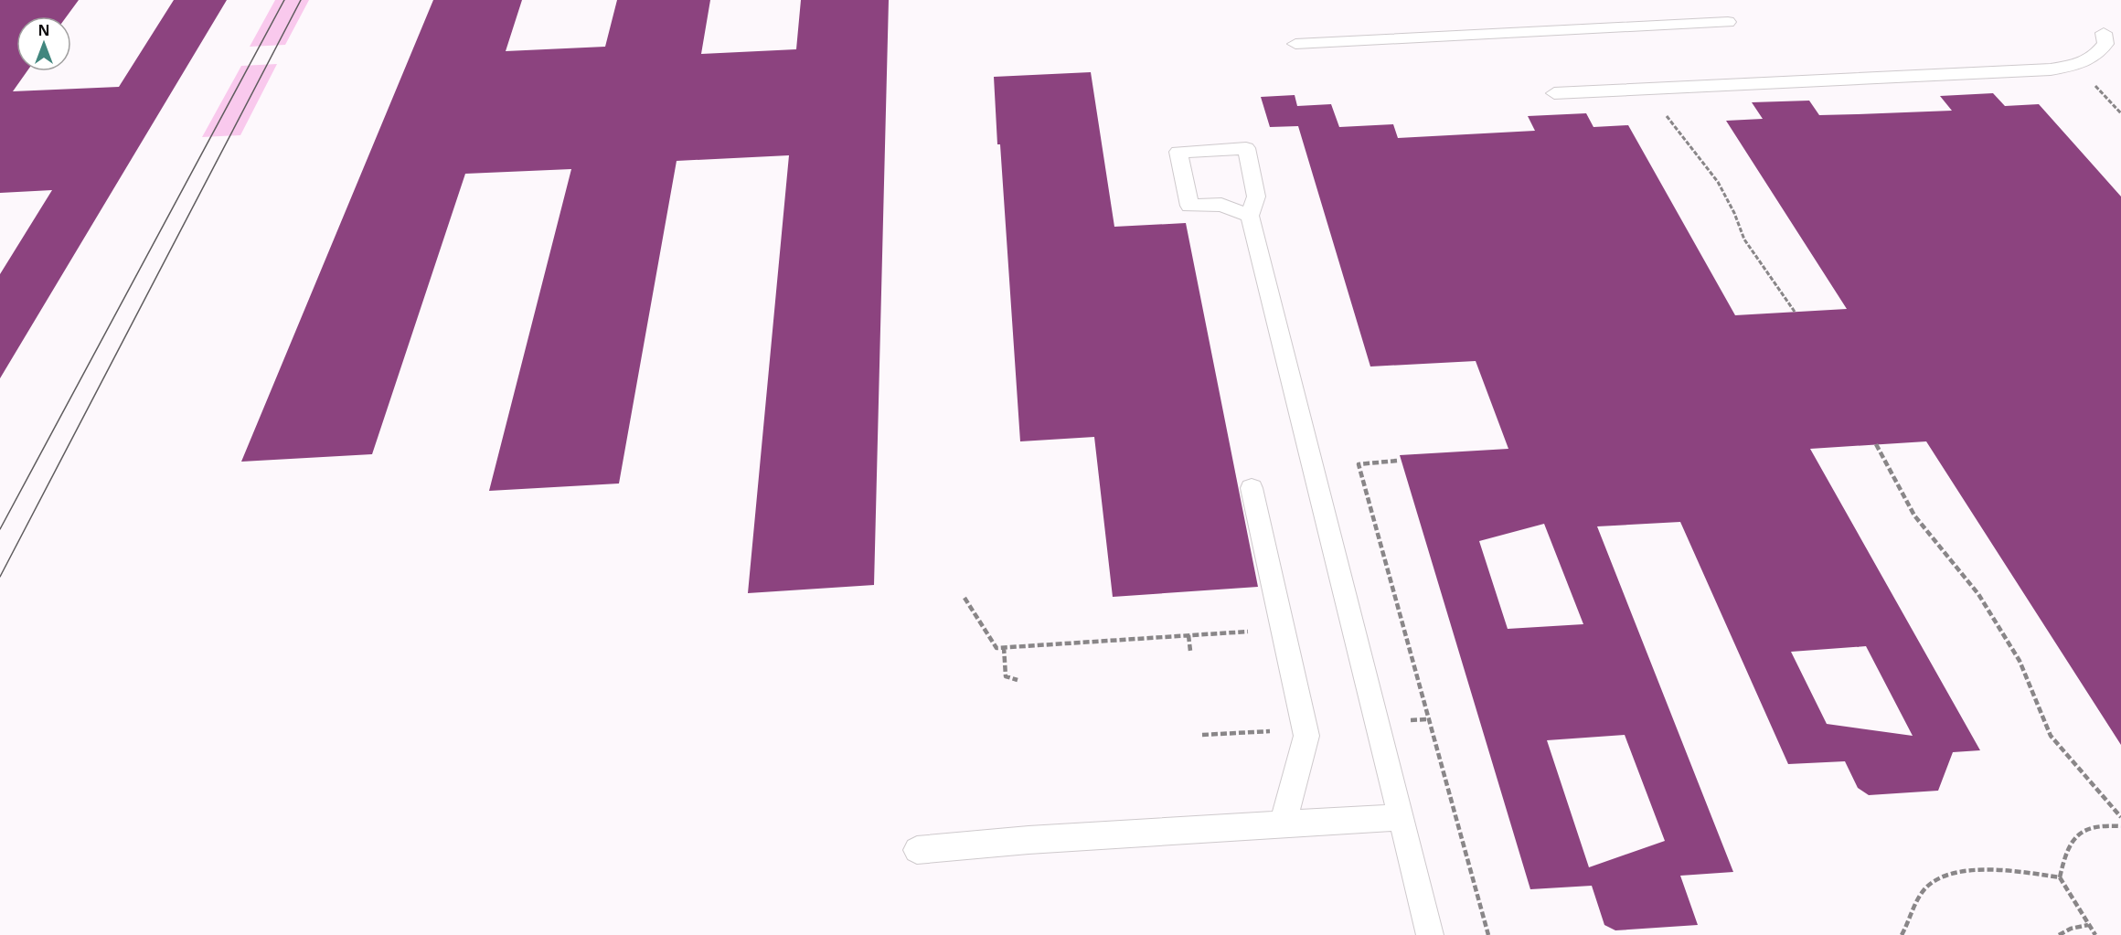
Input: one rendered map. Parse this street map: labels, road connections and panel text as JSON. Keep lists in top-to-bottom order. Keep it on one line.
{"north":"top"}
